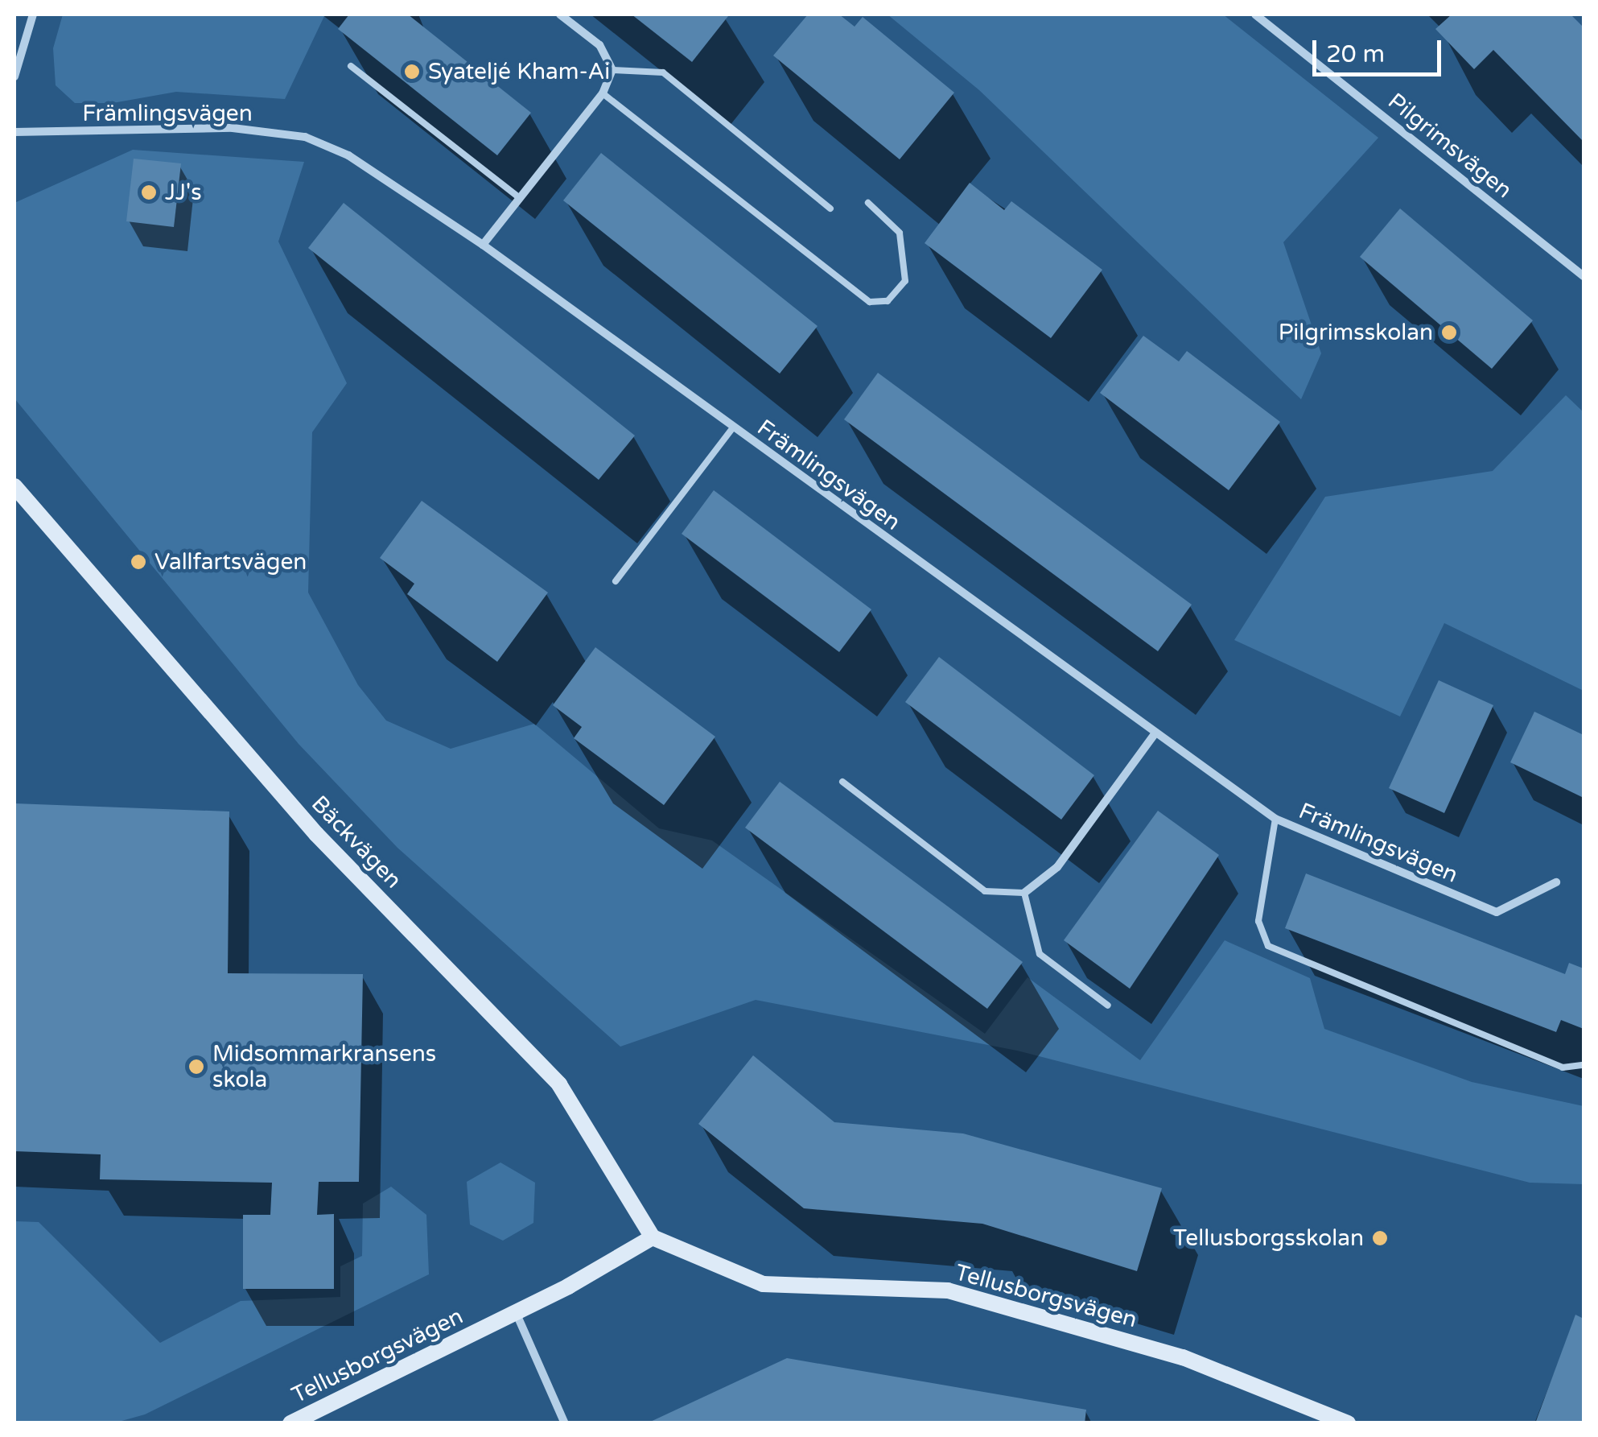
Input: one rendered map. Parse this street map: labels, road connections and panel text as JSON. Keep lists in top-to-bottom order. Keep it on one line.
{"streets":{"street":["Främlingsvägen","Pilgrimsvägen","Bäckvägen","Tellusborgsvägen"]},"crossings":[["Bäckvägen","Tellusborgsvägen"]],"places":["Syateljé Kham-Ai","JJ's","Pilgrimsskolan","Vallfartsvägen","Midsommarkransens skola","Tellusborgsskolan"],"scale_bar":"20 m"}
